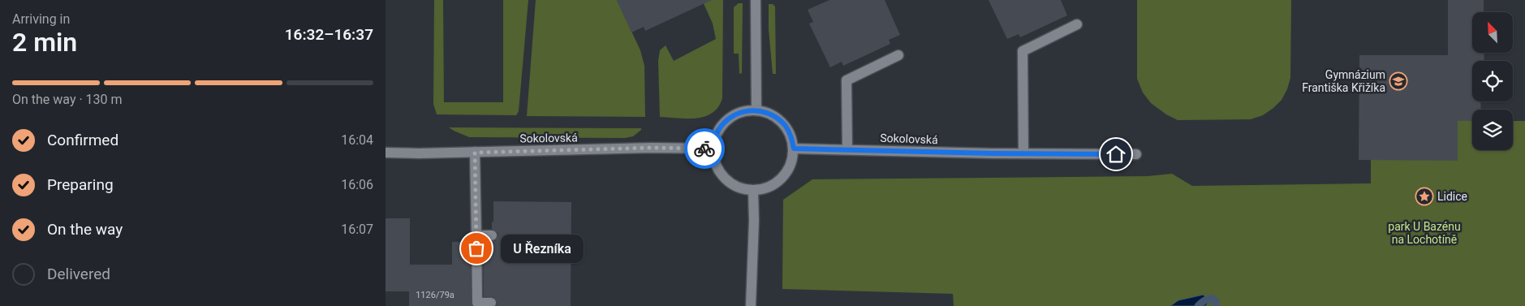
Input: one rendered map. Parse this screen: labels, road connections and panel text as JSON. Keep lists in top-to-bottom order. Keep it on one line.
{"streets":{"street":["Sokolovská"]},"parks":["park U Bazénu na Lochotíně"],"places":{"school or university":["Gymnázium Františka Křižíka"],"place":["Lidice"],"other":["U Řezníka"]},"house_numbers":["1126/79a"],"north":"top left","page":{"heading":["2 min","Arriving in","16:32–16:37"],"bar":"On the way · 130 m","list":[["Confirmed","16:04"],["Preparing","16:06"],["On the way","16:07"],"Delivered"],"bubble":"U Řezníka"}}
